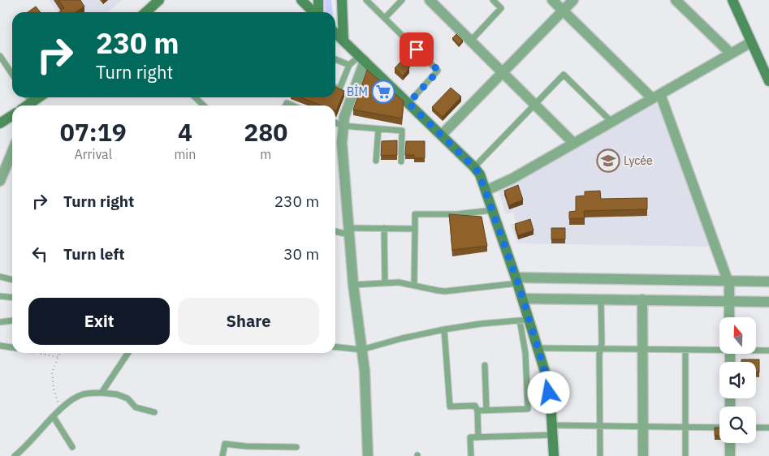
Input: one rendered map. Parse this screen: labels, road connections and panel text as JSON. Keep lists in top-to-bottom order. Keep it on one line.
{"places":{"supermarket":["BİM"],"school or university":["Lycée"]},"north":"top","page":{"turn":["230 m","Turn right"],"eta":["07:19","Arrival","4","min","280","m"],"list":[{"name":"Turn right","value":"230 m"},{"name":"Turn left","value":"30 m"}],"buttons":["Exit","Share"]}}
